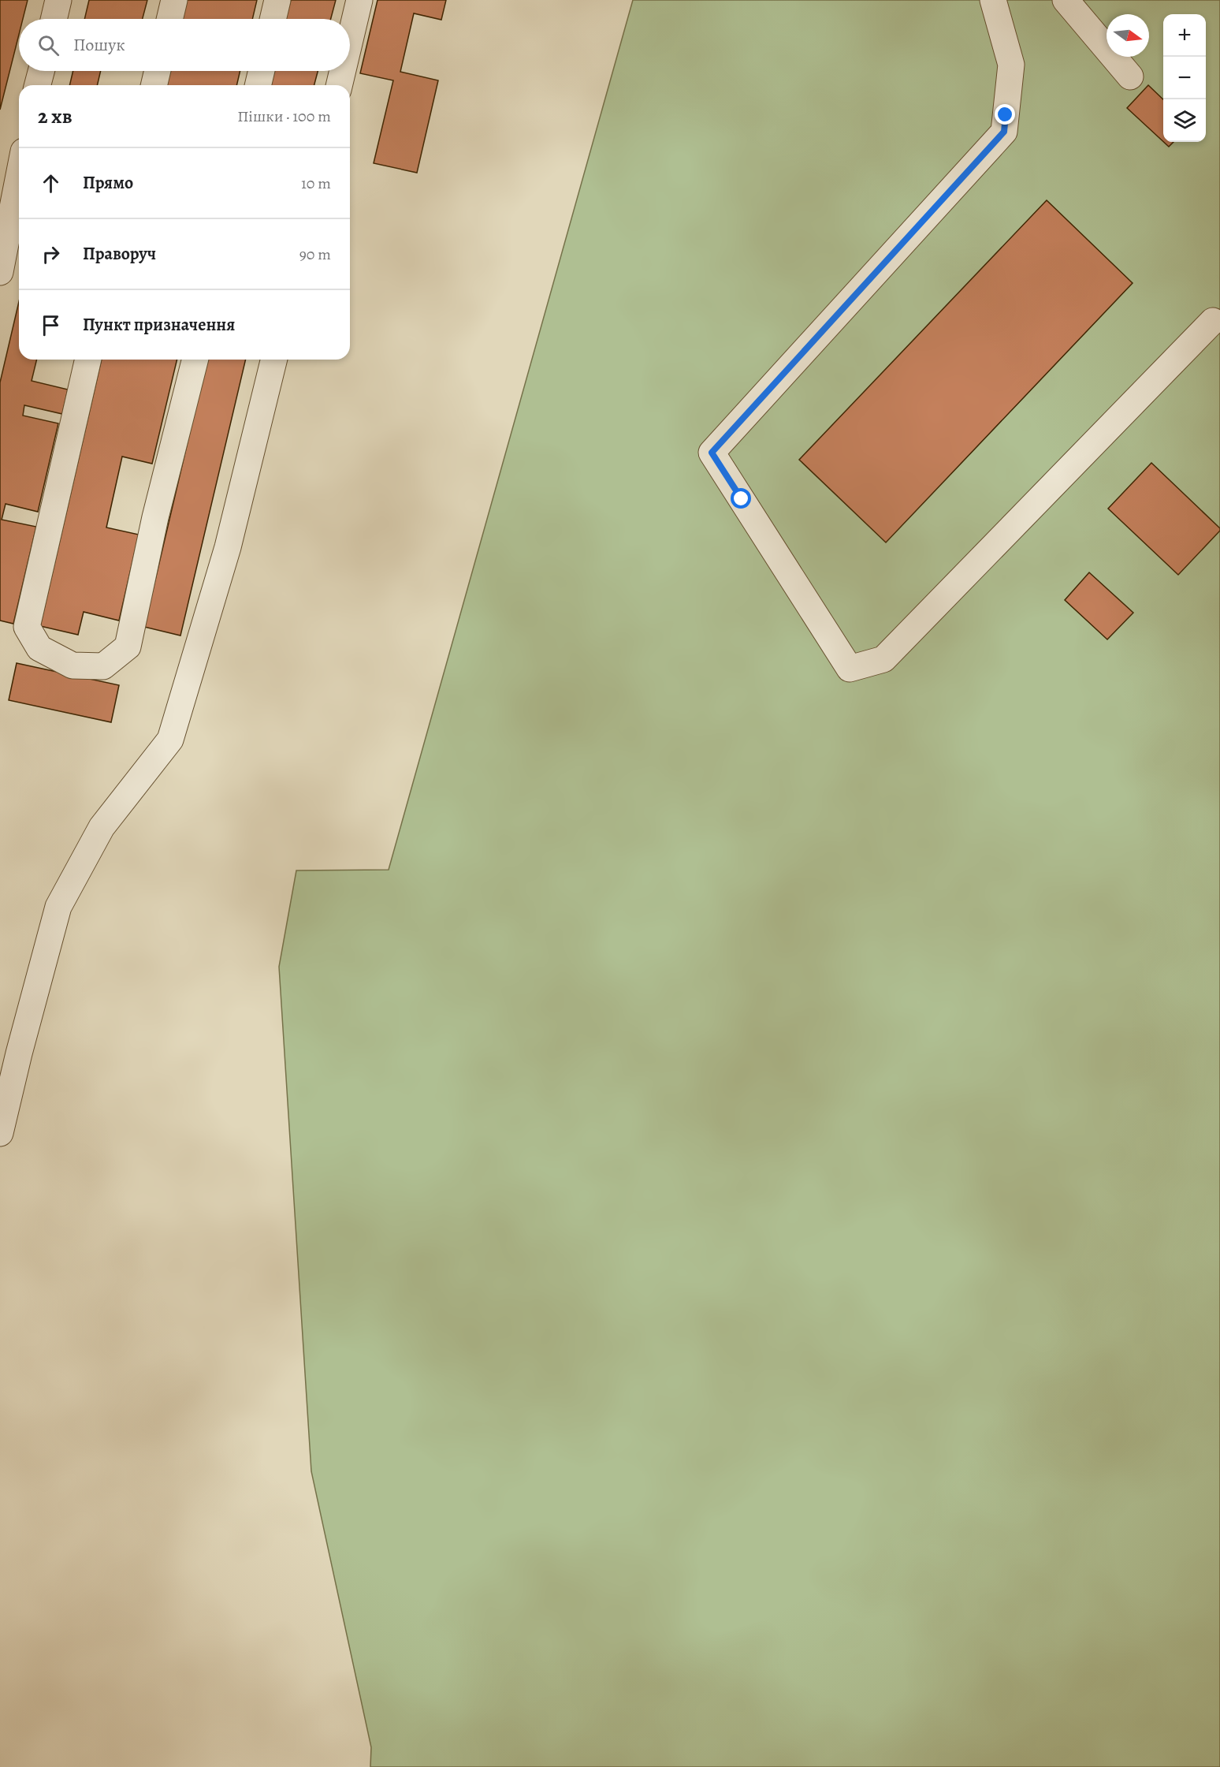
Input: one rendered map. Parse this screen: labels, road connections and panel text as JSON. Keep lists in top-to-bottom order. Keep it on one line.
{"north":"right","page":{"map_buttons":["+","−"],"search":"Пошук","heading":["2 хв","Пішки · 100 m"],"list":[["Прямо","10 m"],["Праворуч","90 m"],"Пункт призначення"]}}
